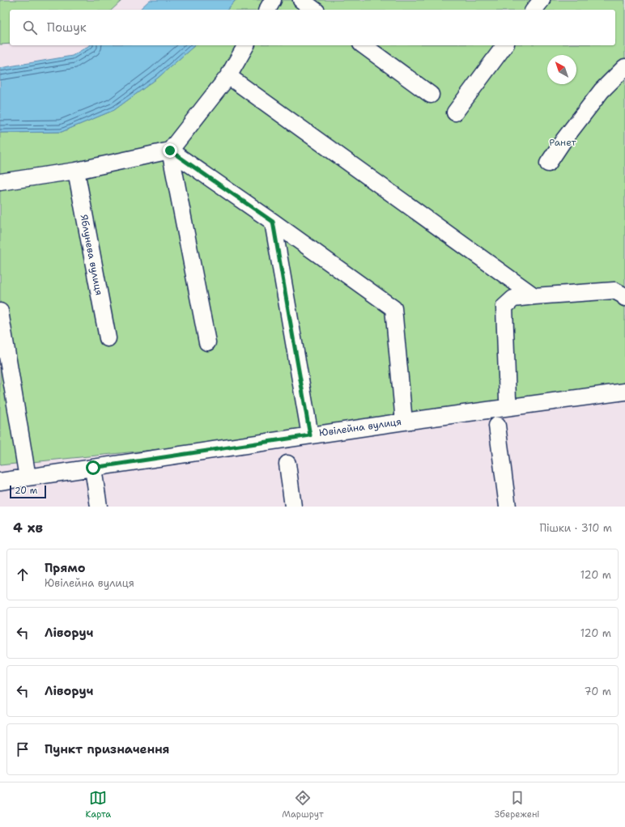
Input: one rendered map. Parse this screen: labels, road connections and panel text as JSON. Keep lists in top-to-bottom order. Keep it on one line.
{"streets":{"street":["Яблунева вулиця","Ювілейна вулиця"]},"parks":["Ранет"],"scale_bar":"20 m","north":"top left","page":{"search":"Пошук","scale":"20 m","heading":["4 хв","Пішки · 310 m"],"list":[["Прямо","Ювілейна вулиця","120 m"],["Ліворуч","120 m"],["Ліворуч","70 m"],"Пункт призначення"],"nav":["Карта","Маршрут","Збережені"]}}
